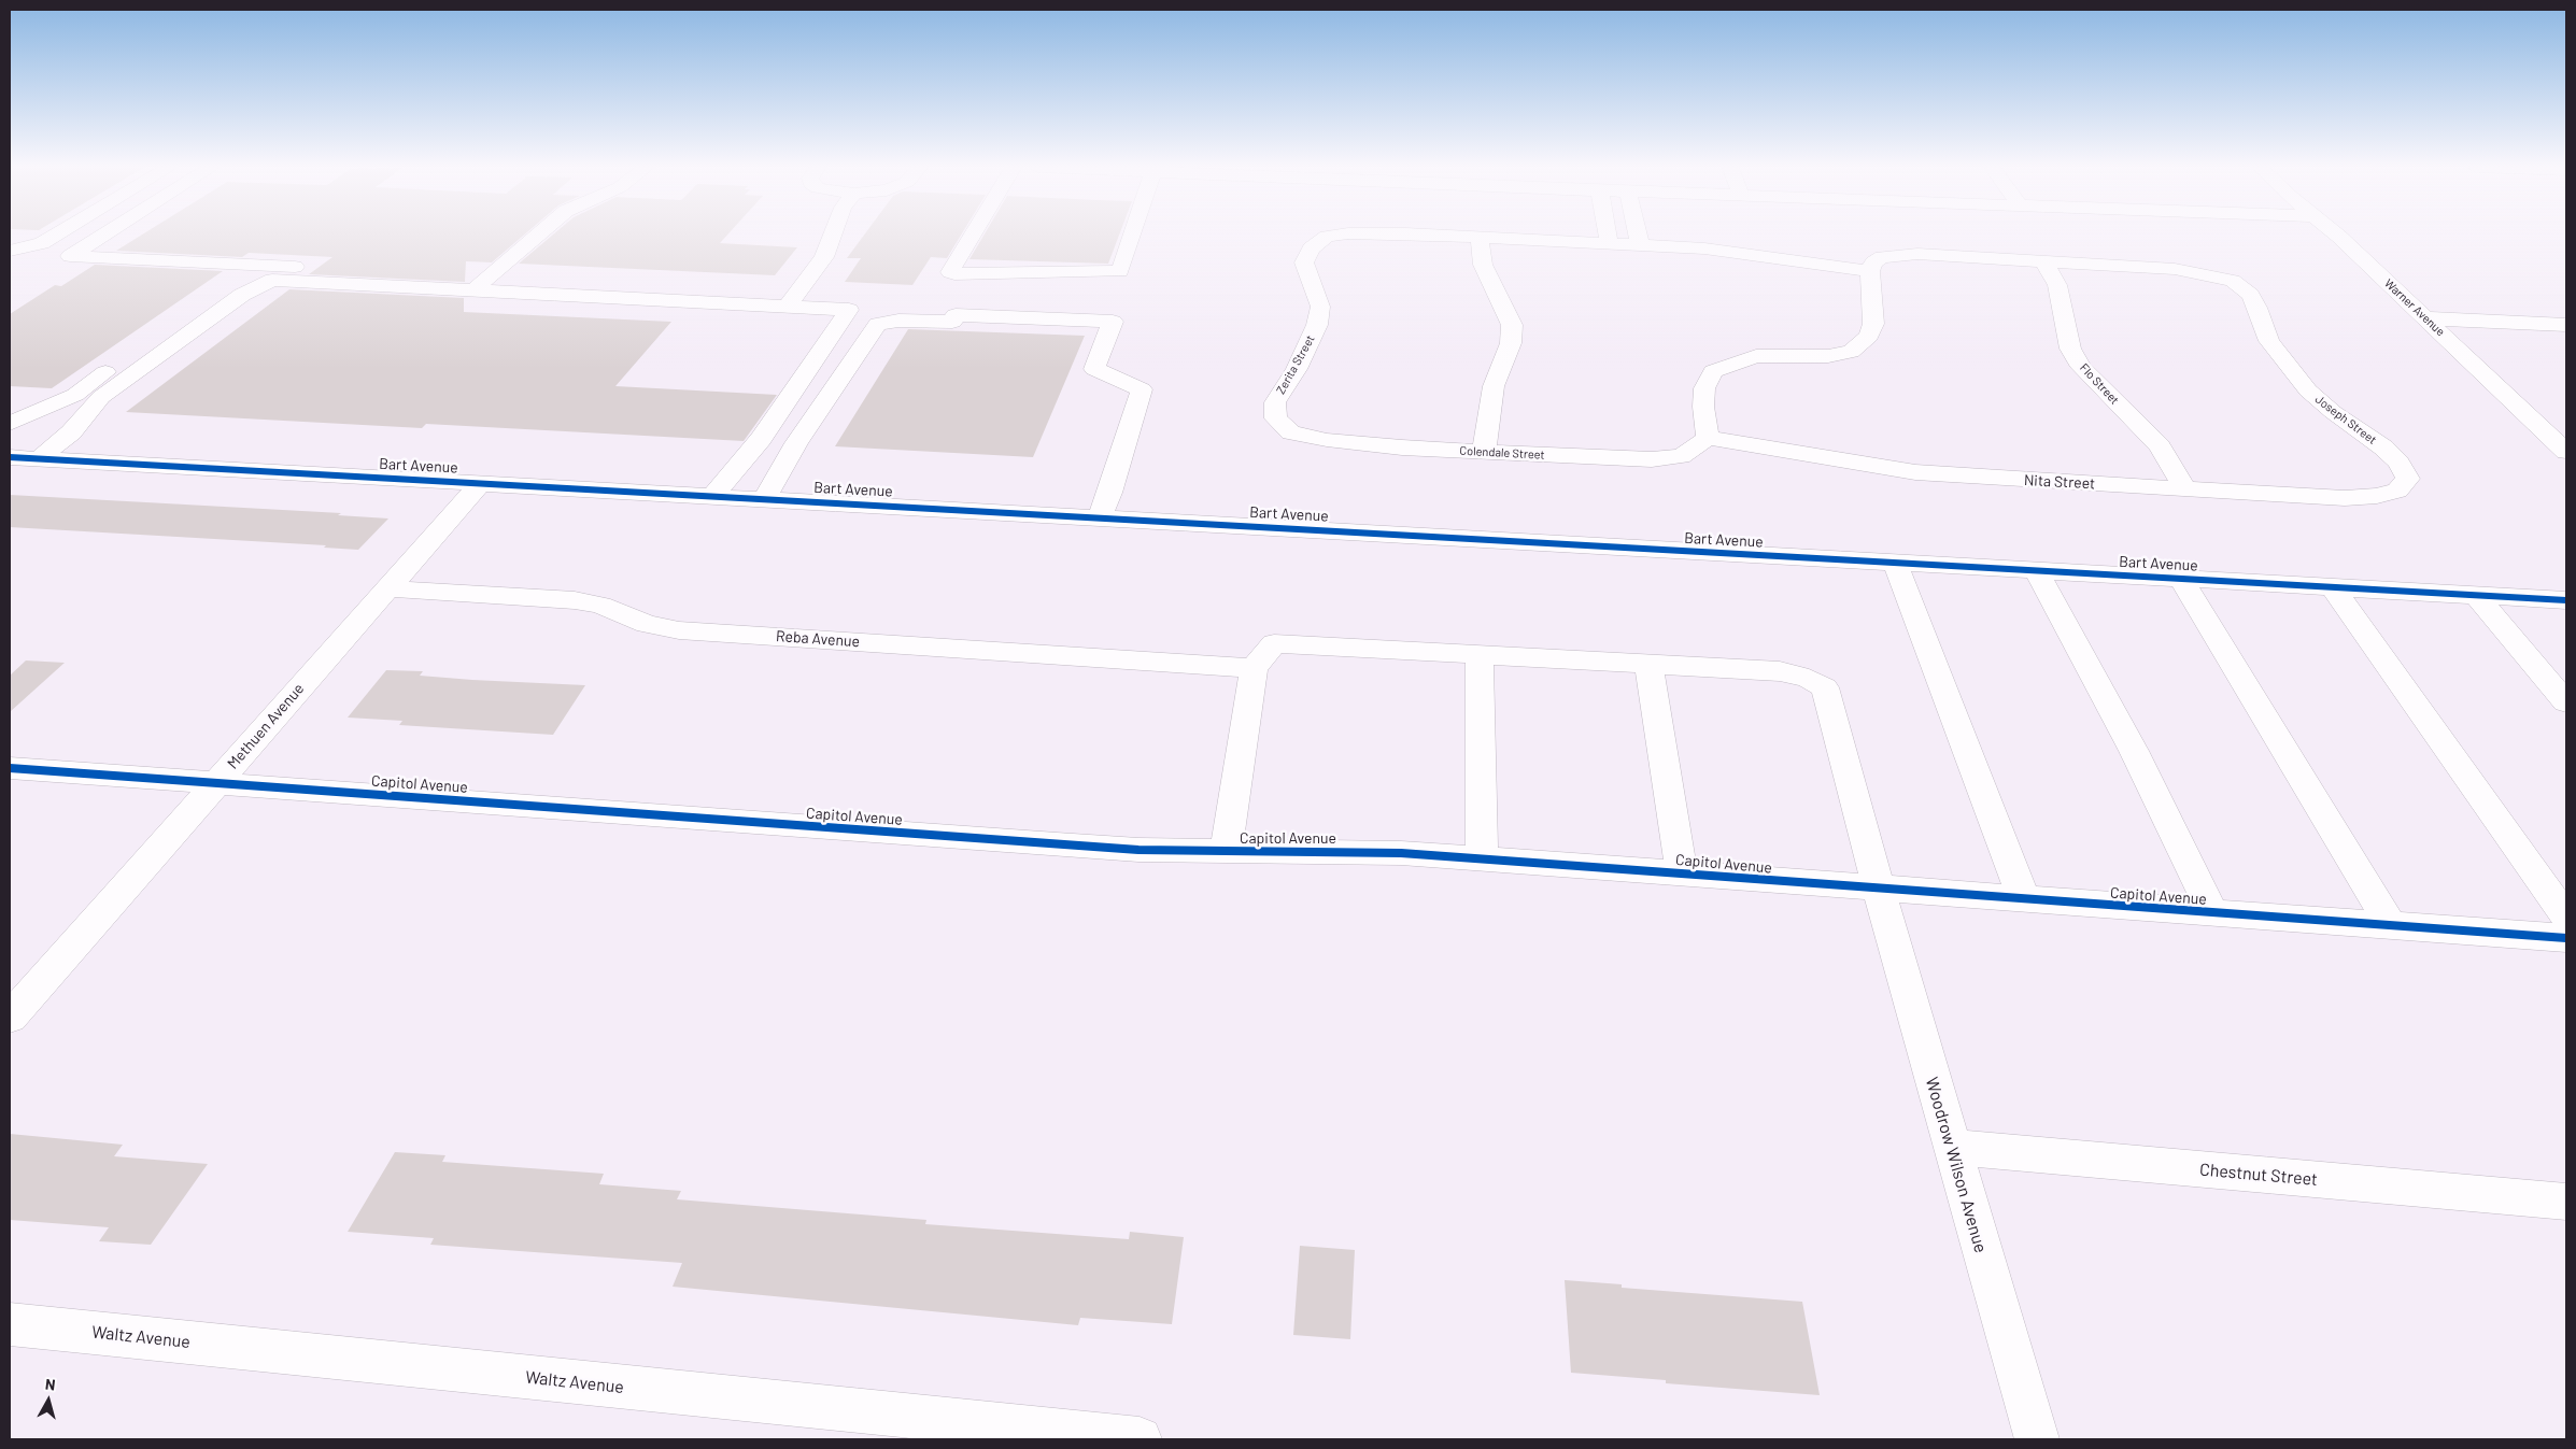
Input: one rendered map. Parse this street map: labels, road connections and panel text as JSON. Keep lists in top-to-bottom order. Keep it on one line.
{"streets":{"street":["Warner Avenue","Zerita Street","Flo Street","Joseph Street","Colendale Street","Bart Avenue","Nita Street","Reba Avenue","Methuen Avenue","Capitol Avenue","Woodrow Wilson Avenue","Chestnut Street","Waltz Avenue"]},"crossings":[["Zerita Street","Colendale Street"],["Flo Street","Joseph Street"],["Flo Street","Nita Street"],["Joseph Street","Nita Street"],["Colendale Street","Nita Street"],["Bart Avenue","Methuen Avenue"],["Reba Avenue","Methuen Avenue"],["Methuen Avenue","Capitol Avenue"],["Capitol Avenue","Woodrow Wilson Avenue"],["Woodrow Wilson Avenue","Chestnut Street"]],"north":"top"}
